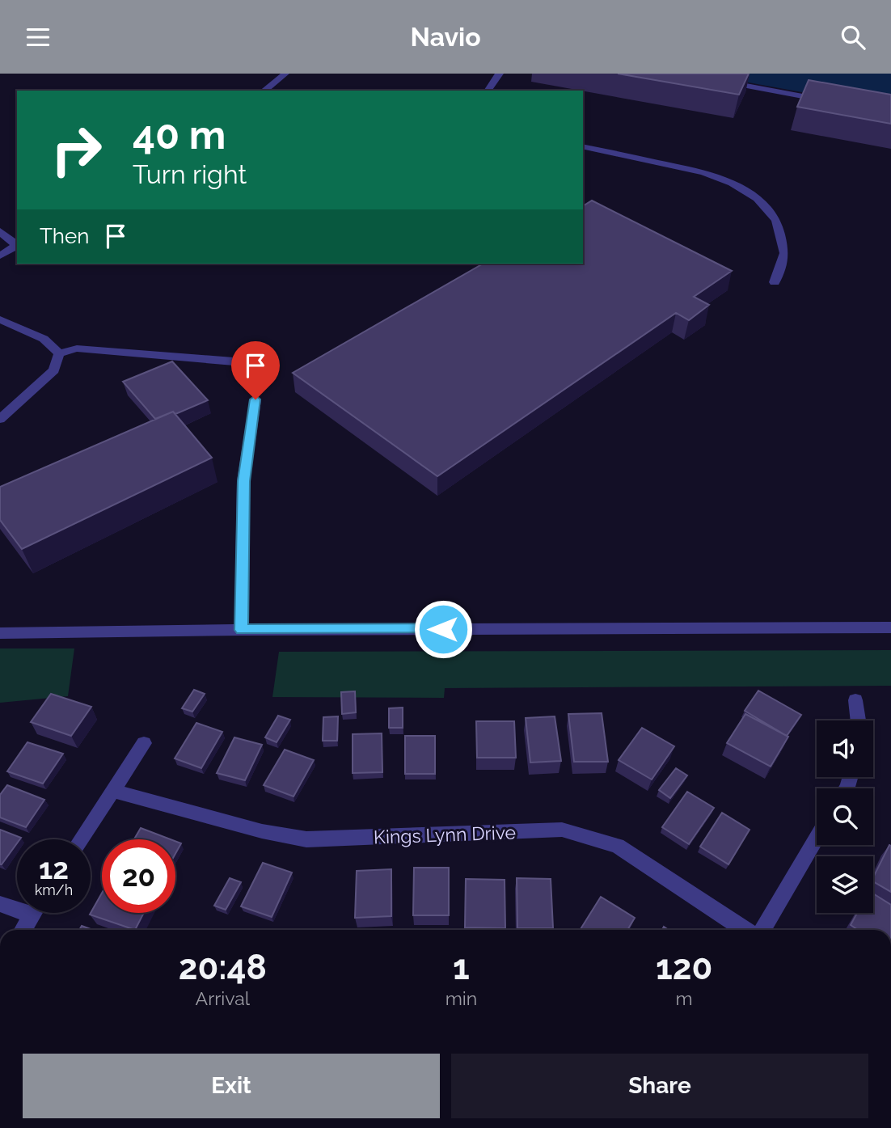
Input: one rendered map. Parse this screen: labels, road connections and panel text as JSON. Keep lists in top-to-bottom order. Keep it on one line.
{"streets":{"street":["Kings Lynn Drive"]},"page":{"header":"Navio","turn":["40 m","Turn right"],"then":"Then","speed":"12 km/h","limit":"20","eta":["20:48","Arrival","1","min","120","m"],"buttons":["Exit","Share"]}}
